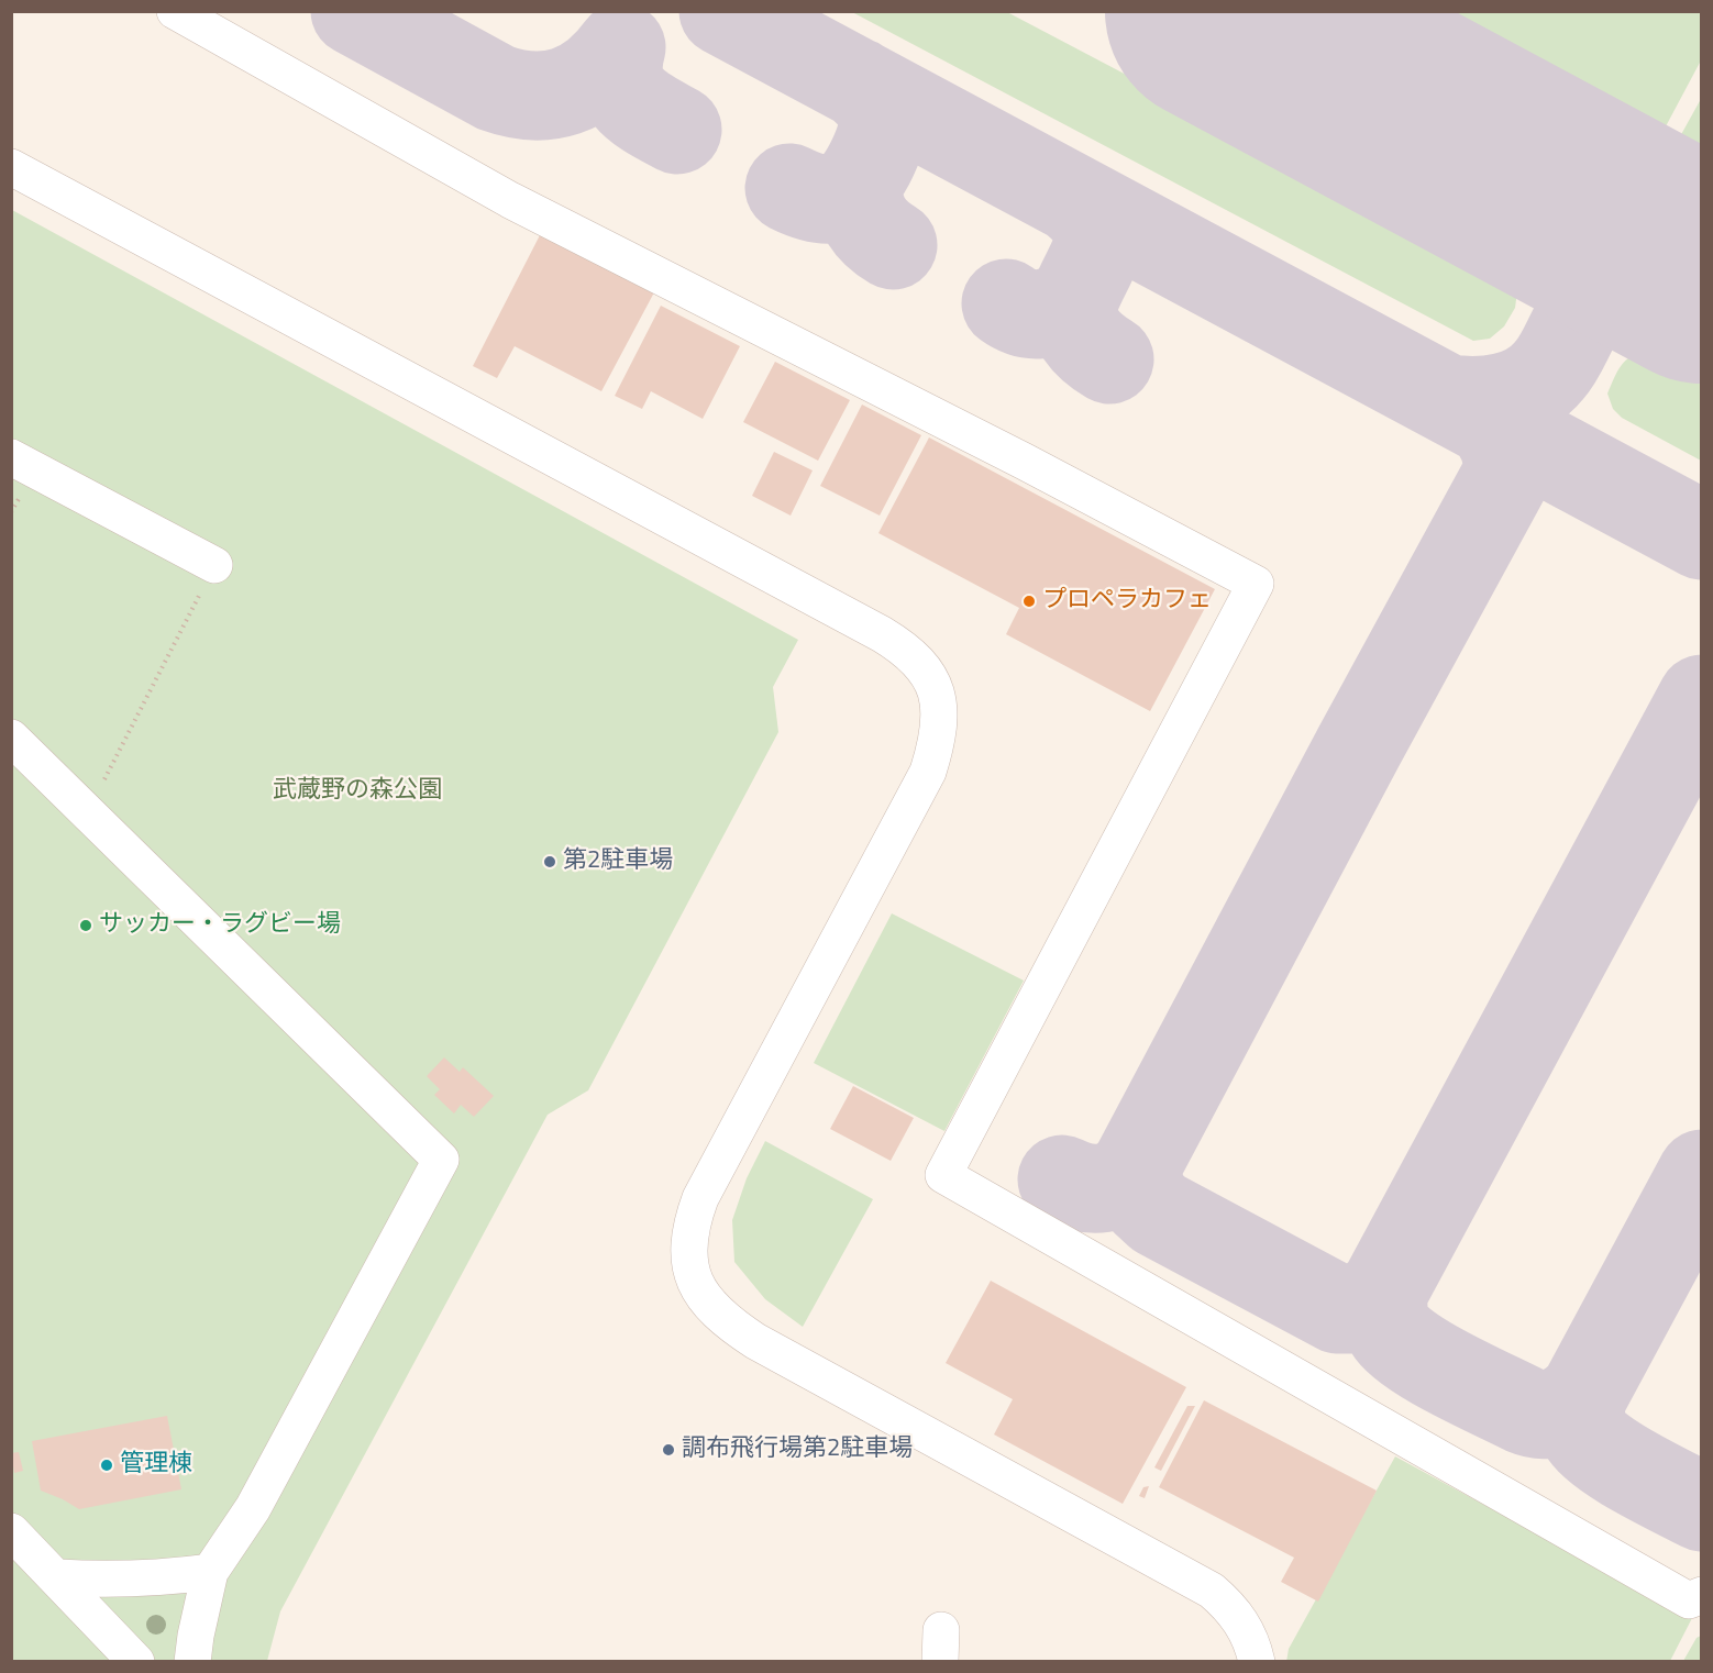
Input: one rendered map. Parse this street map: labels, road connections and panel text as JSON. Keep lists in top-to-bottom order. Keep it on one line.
{"parks":["武蔵野の森公園"],"places":["プロペラカフェ","第2駐車場","サッカー・ラグビー場","調布飛行場第2駐車場","管理棟"]}
